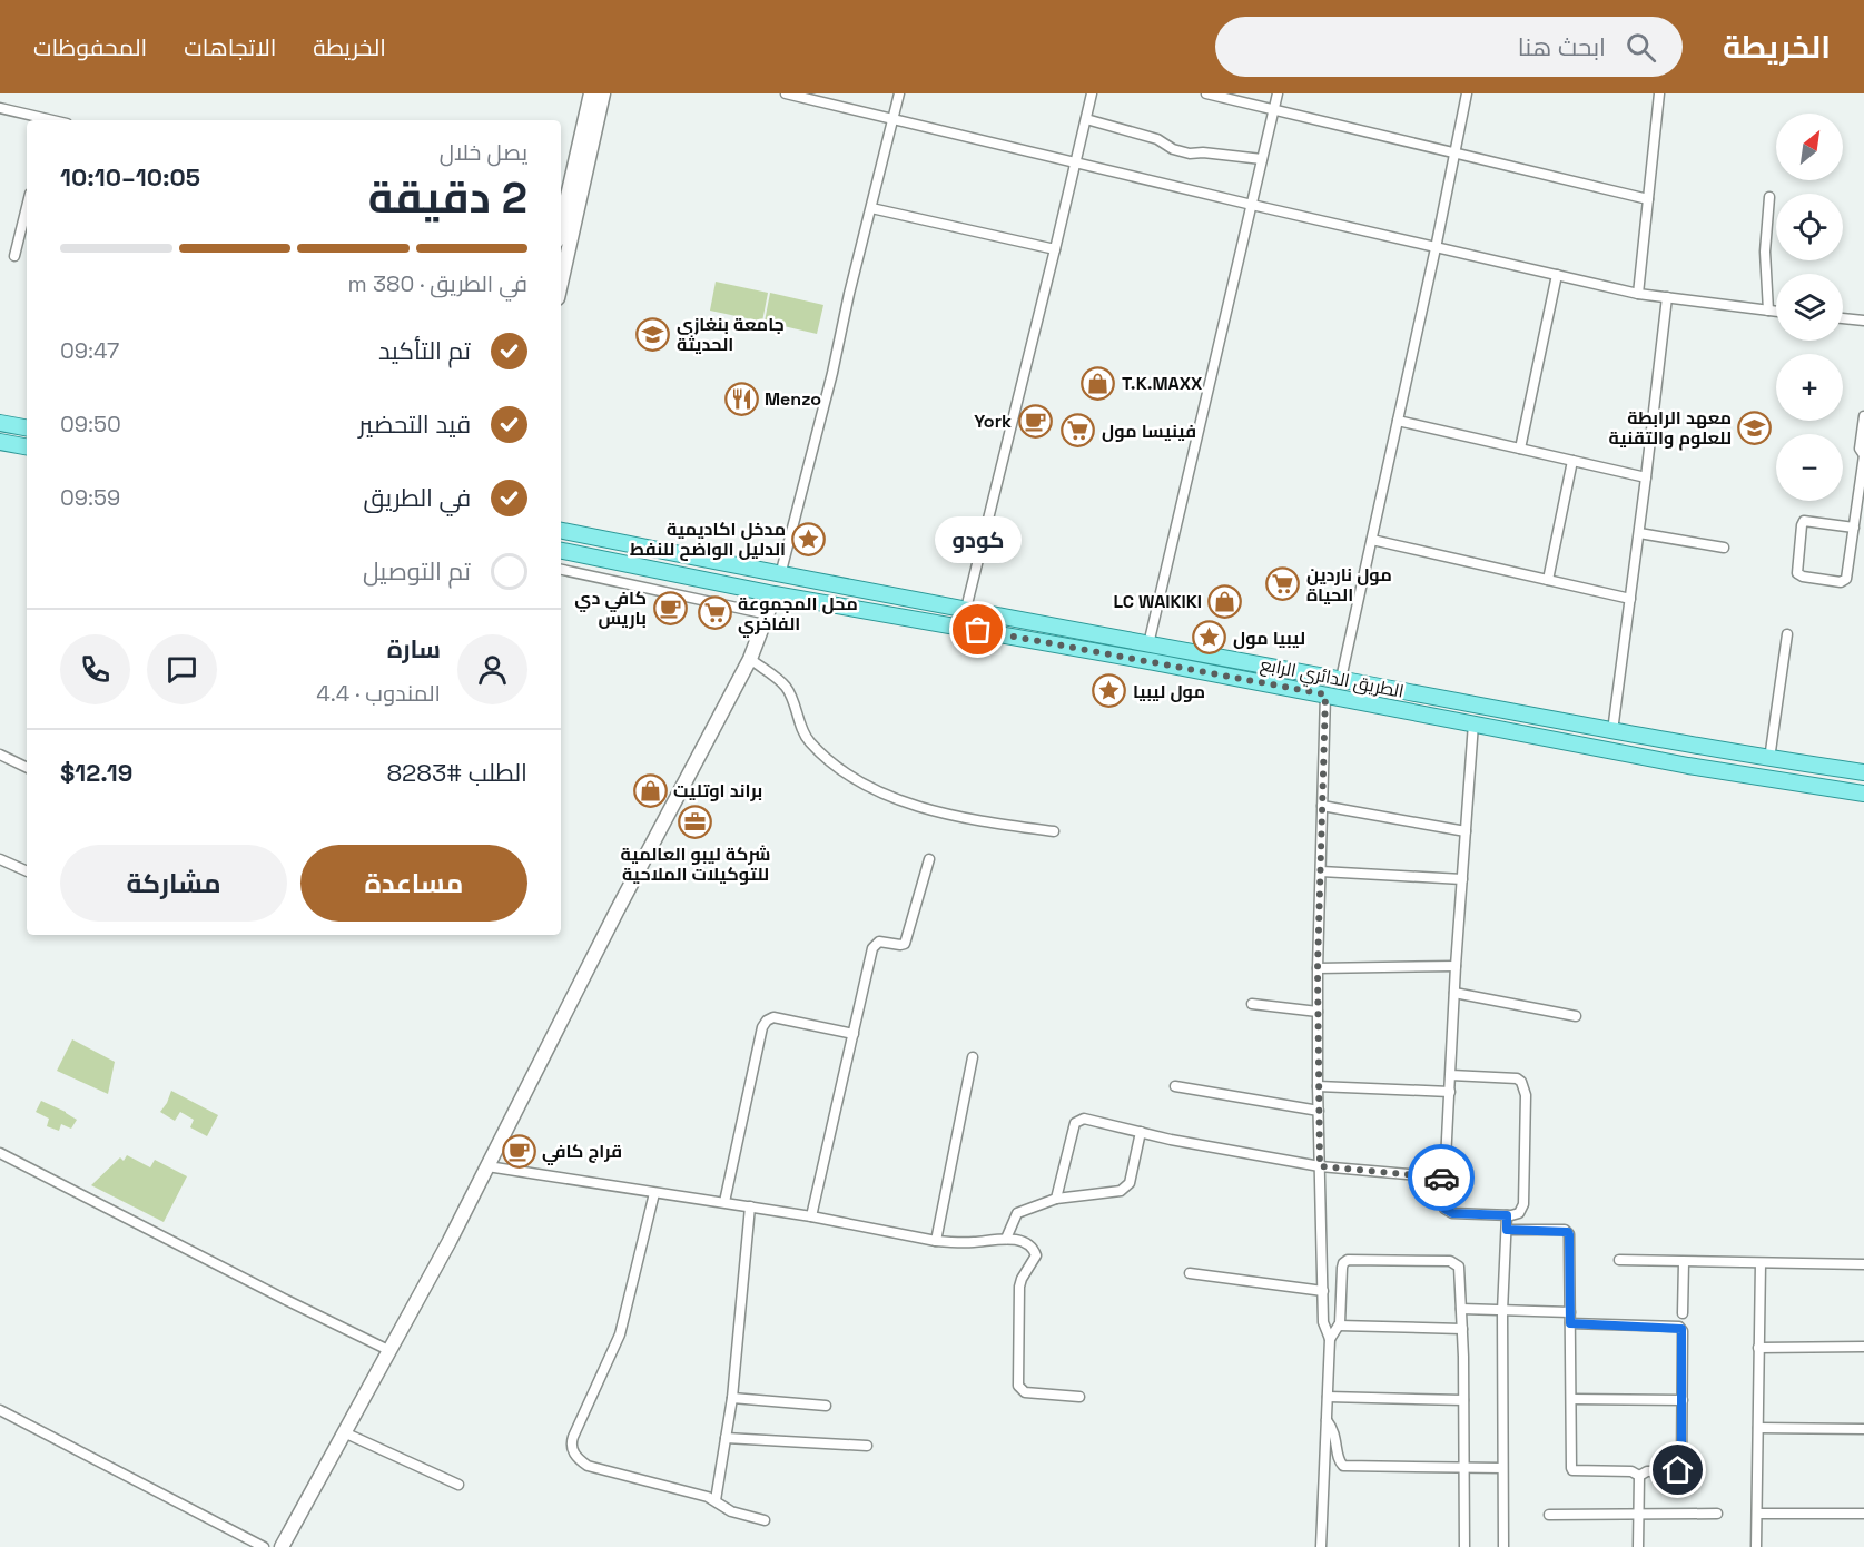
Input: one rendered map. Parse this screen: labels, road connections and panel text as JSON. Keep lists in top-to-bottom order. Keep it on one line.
{"streets":{"main road":["الطريق الدائري الرابع"]},"places":{"school or university":["جامعة بنغازي الحديثة","معهد الرابطة للعلوم والتقنية"],"shop":["T.K.MAXX","LC WAIKIKI","براند اوتليت"],"restaurant":["Menzo"],"cafe":["York","كافي دي باريس","قراج كافي"],"supermarket":["فينيسا مول","مول ناردين الحياة","محل المجموعة الفاخري"],"place":["مدخل اكاديمية الدليل الواضح للنفط","ليبيا مول","مول ليبيا"],"other":["كودو"],"office":["شركة ليبو العالمية للتوكيلات الملاحية"]},"north":"top right","page":{"header":"الخريطة","search":"ابحث هنا","nav":["الخريطة","الاتجاهات","المحفوظات"],"map_buttons":["+","−"],"heading":["2 دقيقة","يصل خلال","10:05–10:10"],"panel":["سارة","المندوب · 4.4","الطلب #8283","$12.19"],"bar":"في الطريق · 380 m","list":[["تم التأكيد","09:47"],["قيد التحضير","09:50"],["في الطريق","09:59"],"تم التوصيل"],"bubble":"كودو","buttons":["مساعدة","مشاركة"]}}
